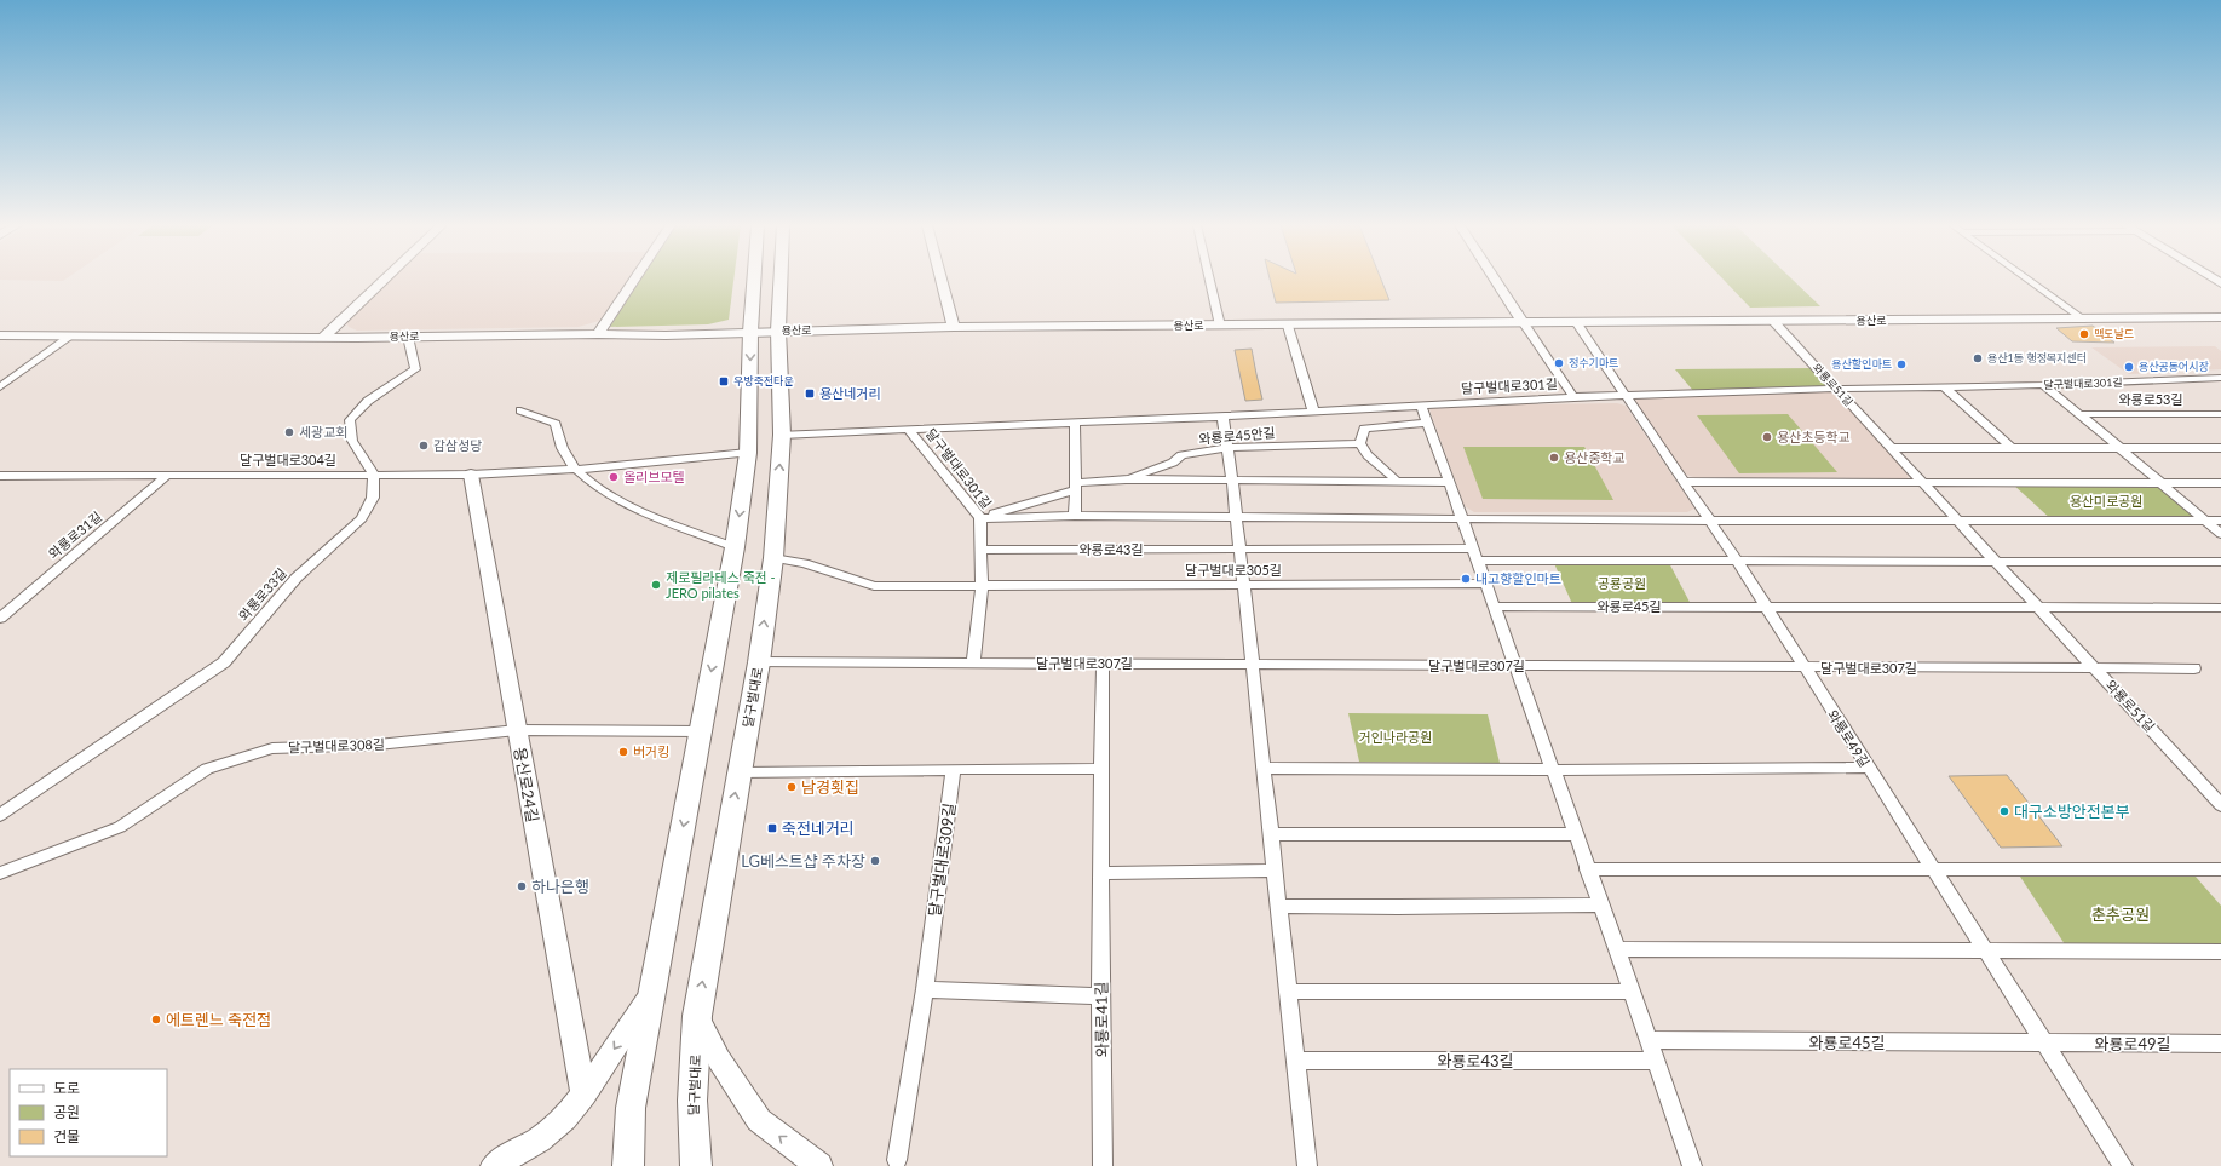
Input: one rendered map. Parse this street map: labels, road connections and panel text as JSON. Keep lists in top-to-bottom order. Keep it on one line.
{"streets":{"main road":["용산로","달구벌대로","용산로24길"],"street":["달구벌대로301길","와룡로51길","와룡로53길","와룡로45안길","달구벌대로304길","와룡로31길","와룡로43길","달구벌대로305길","와룡로33길","와룡로45길","달구벌대로307길","와룡로49길","달구벌대로308길","달구벌대로309길","와룡로41길"]},"crossings":[["용산로","와룡로51길"],["용산로","달구벌대로"],["용산로","와룡로49길"],["달구벌대로301길","와룡로51길"],["달구벌대로301길","와룡로43길"],["달구벌대로301길","달구벌대로305길"],["달구벌대로301길","달구벌대로"],["달구벌대로301길","와룡로49길"],["와룡로51길","달구벌대로307길"],["달구벌대로304길","와룡로31길"],["달구벌대로304길","와룡로33길"],["달구벌대로304길","용산로24길"],["달구벌대로305길","달구벌대로"],["와룡로45길","와룡로49길"],["달구벌대로307길","달구벌대로"],["달구벌대로307길","와룡로49길"],["달구벌대로307길","와룡로41길"],["달구벌대로308길","용산로24길"]],"parks":["용산미로공원","공룡공원","거인나라공원","춘추공원"],"places":{"other":["맥도날드","용산1동 행정복지센터","정수기마트","용산할인마트","용산공동어시장","세광교회","용산초등학교","감삼성당","용산중학교","올리브모텔","내고향할인마트","제로필라테스 죽전 - JERO pilates","버거킹","남경횟집","대구소방안전본부","LG베스트샵 주차장","하나은행","에트렌느 죽전점"],"transit":["우방죽전타운","용산네거리","죽전네거리"]},"legend":["도로","공원","건물"]}
